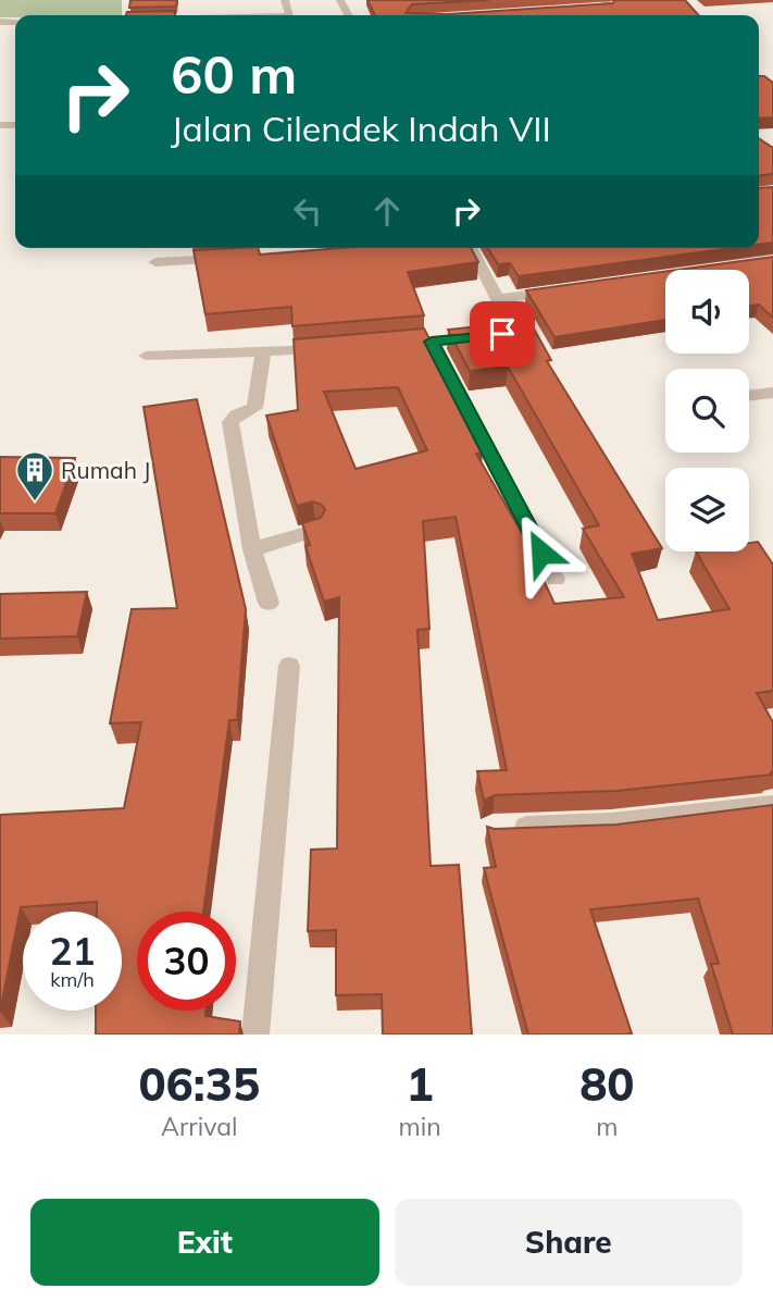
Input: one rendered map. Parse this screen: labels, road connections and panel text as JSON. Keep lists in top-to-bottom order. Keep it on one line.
{"places":{"building":["Rumah J"]},"page":{"turn":["60 m","Jalan Cilendek Indah VII"],"speed":"21 km/h","limit":"30","eta":["06:35","Arrival","1","min","80","m"],"buttons":["Exit","Share"]}}
